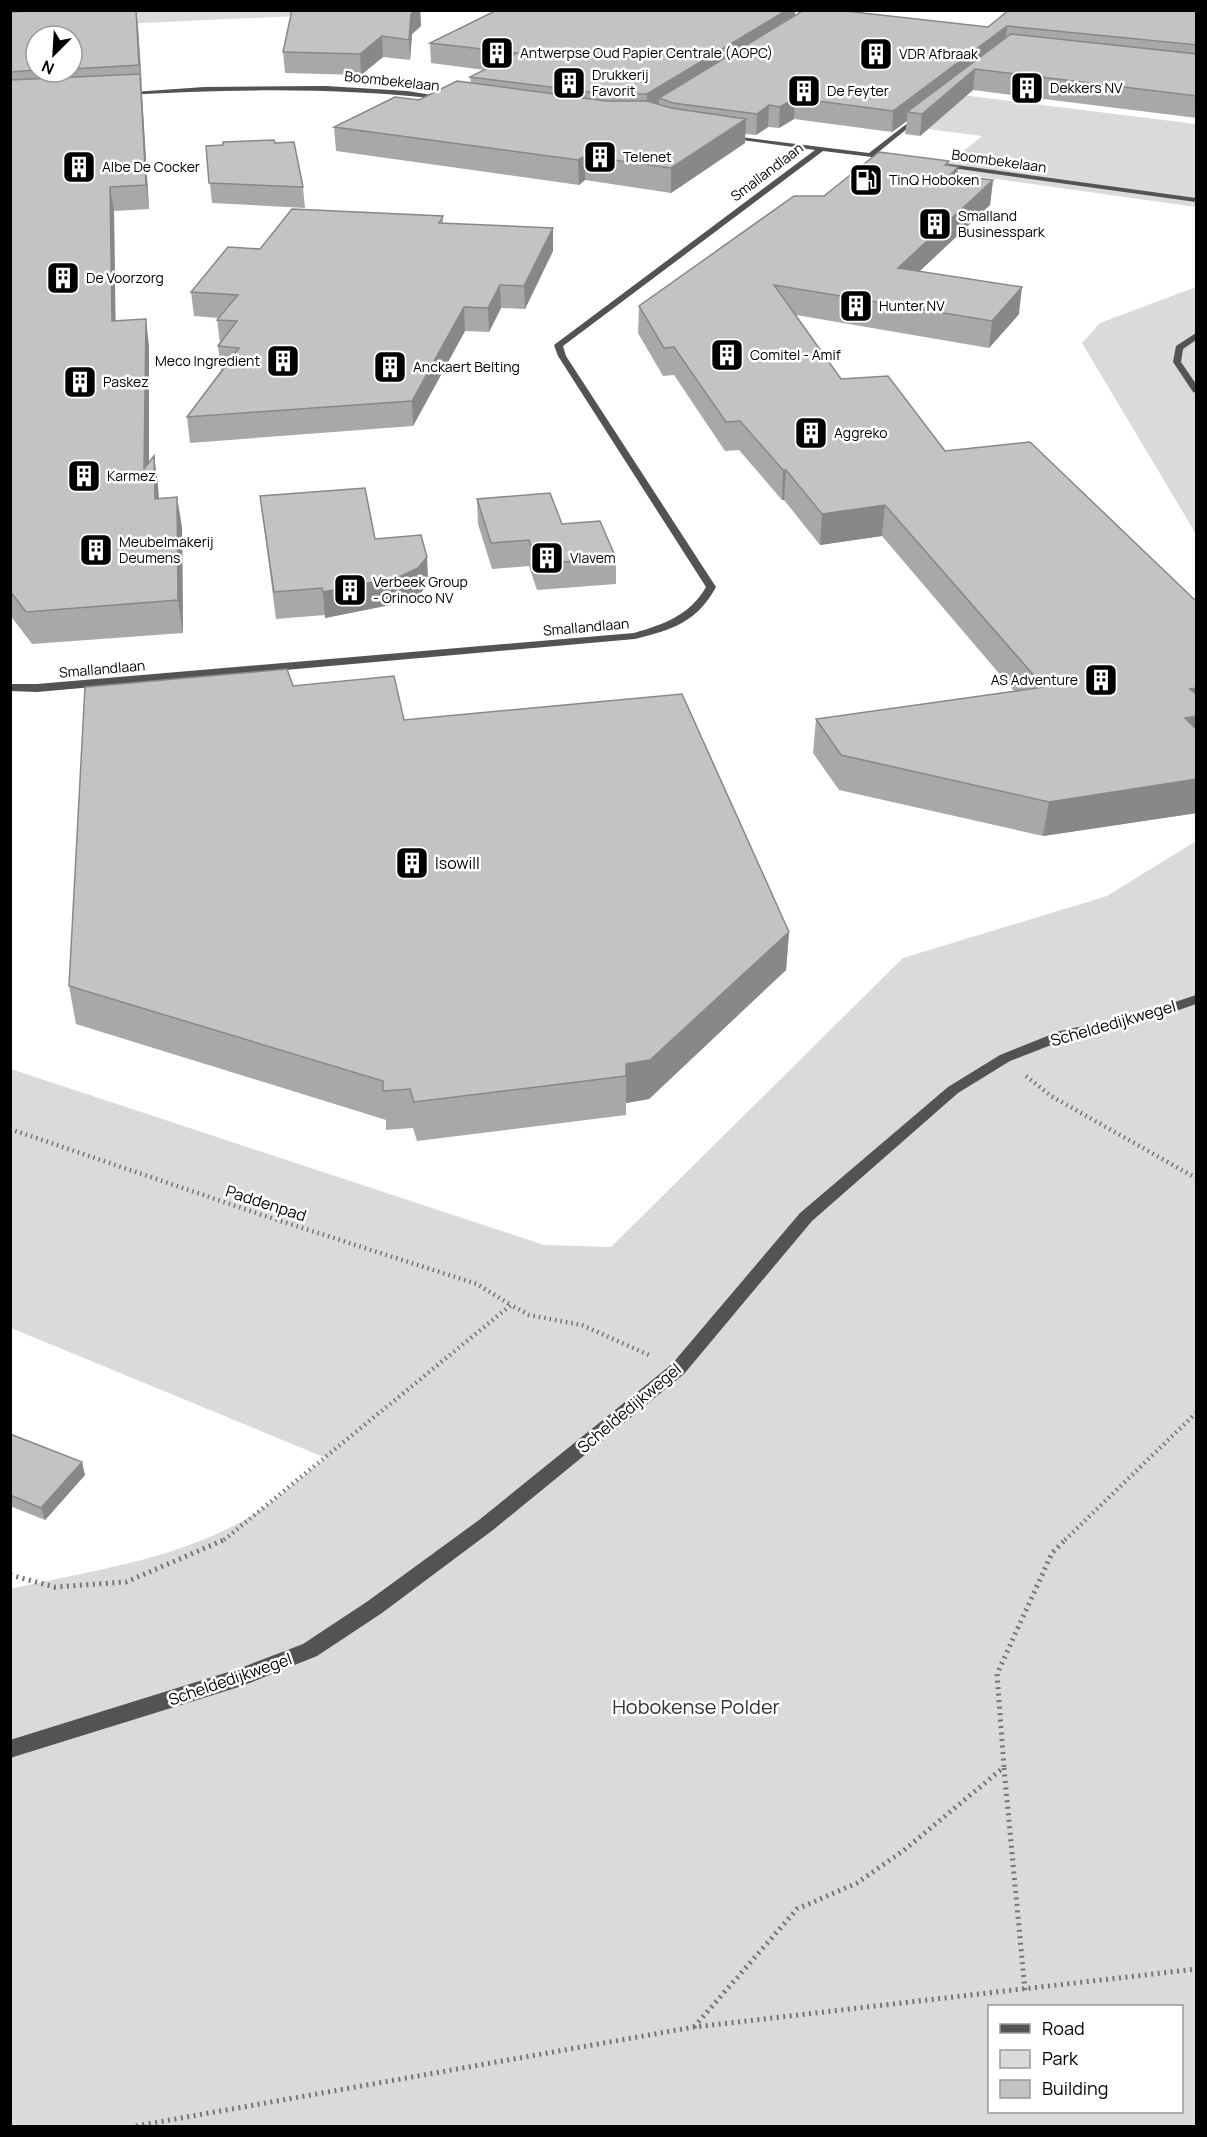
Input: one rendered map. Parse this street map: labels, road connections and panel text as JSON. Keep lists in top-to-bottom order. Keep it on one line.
{"streets":{"street":["Boombekelaan","Smallandlaan","Scheldedijkwegel"],"path":["Paddenpad"]},"crossings":[["Scheldedijkwegel","Paddenpad"]],"parks":["Hobokense Polder"],"places":{"building":["Antwerpse Oud Papier Centrale (AOPC)","VDR Afbraak","Drukkerij Favorit","Dekkers NV","De Feyter","Telenet","Albe De Cocker","Smalland Businesspark","De Voorzorg","Hunter NV","Comitel - Amif","Meco Ingredient","Anckaert Belting","Paskez","Aggreko","Karmez","Meubelmakerij Deumens","Vlavem","Verbeek Group - Orinoco NV","AS Adventure","Isowill"],"fuel station":["TinQ Hoboken"]},"legend":["Road","Park","Building"],"north":"bottom left"}
